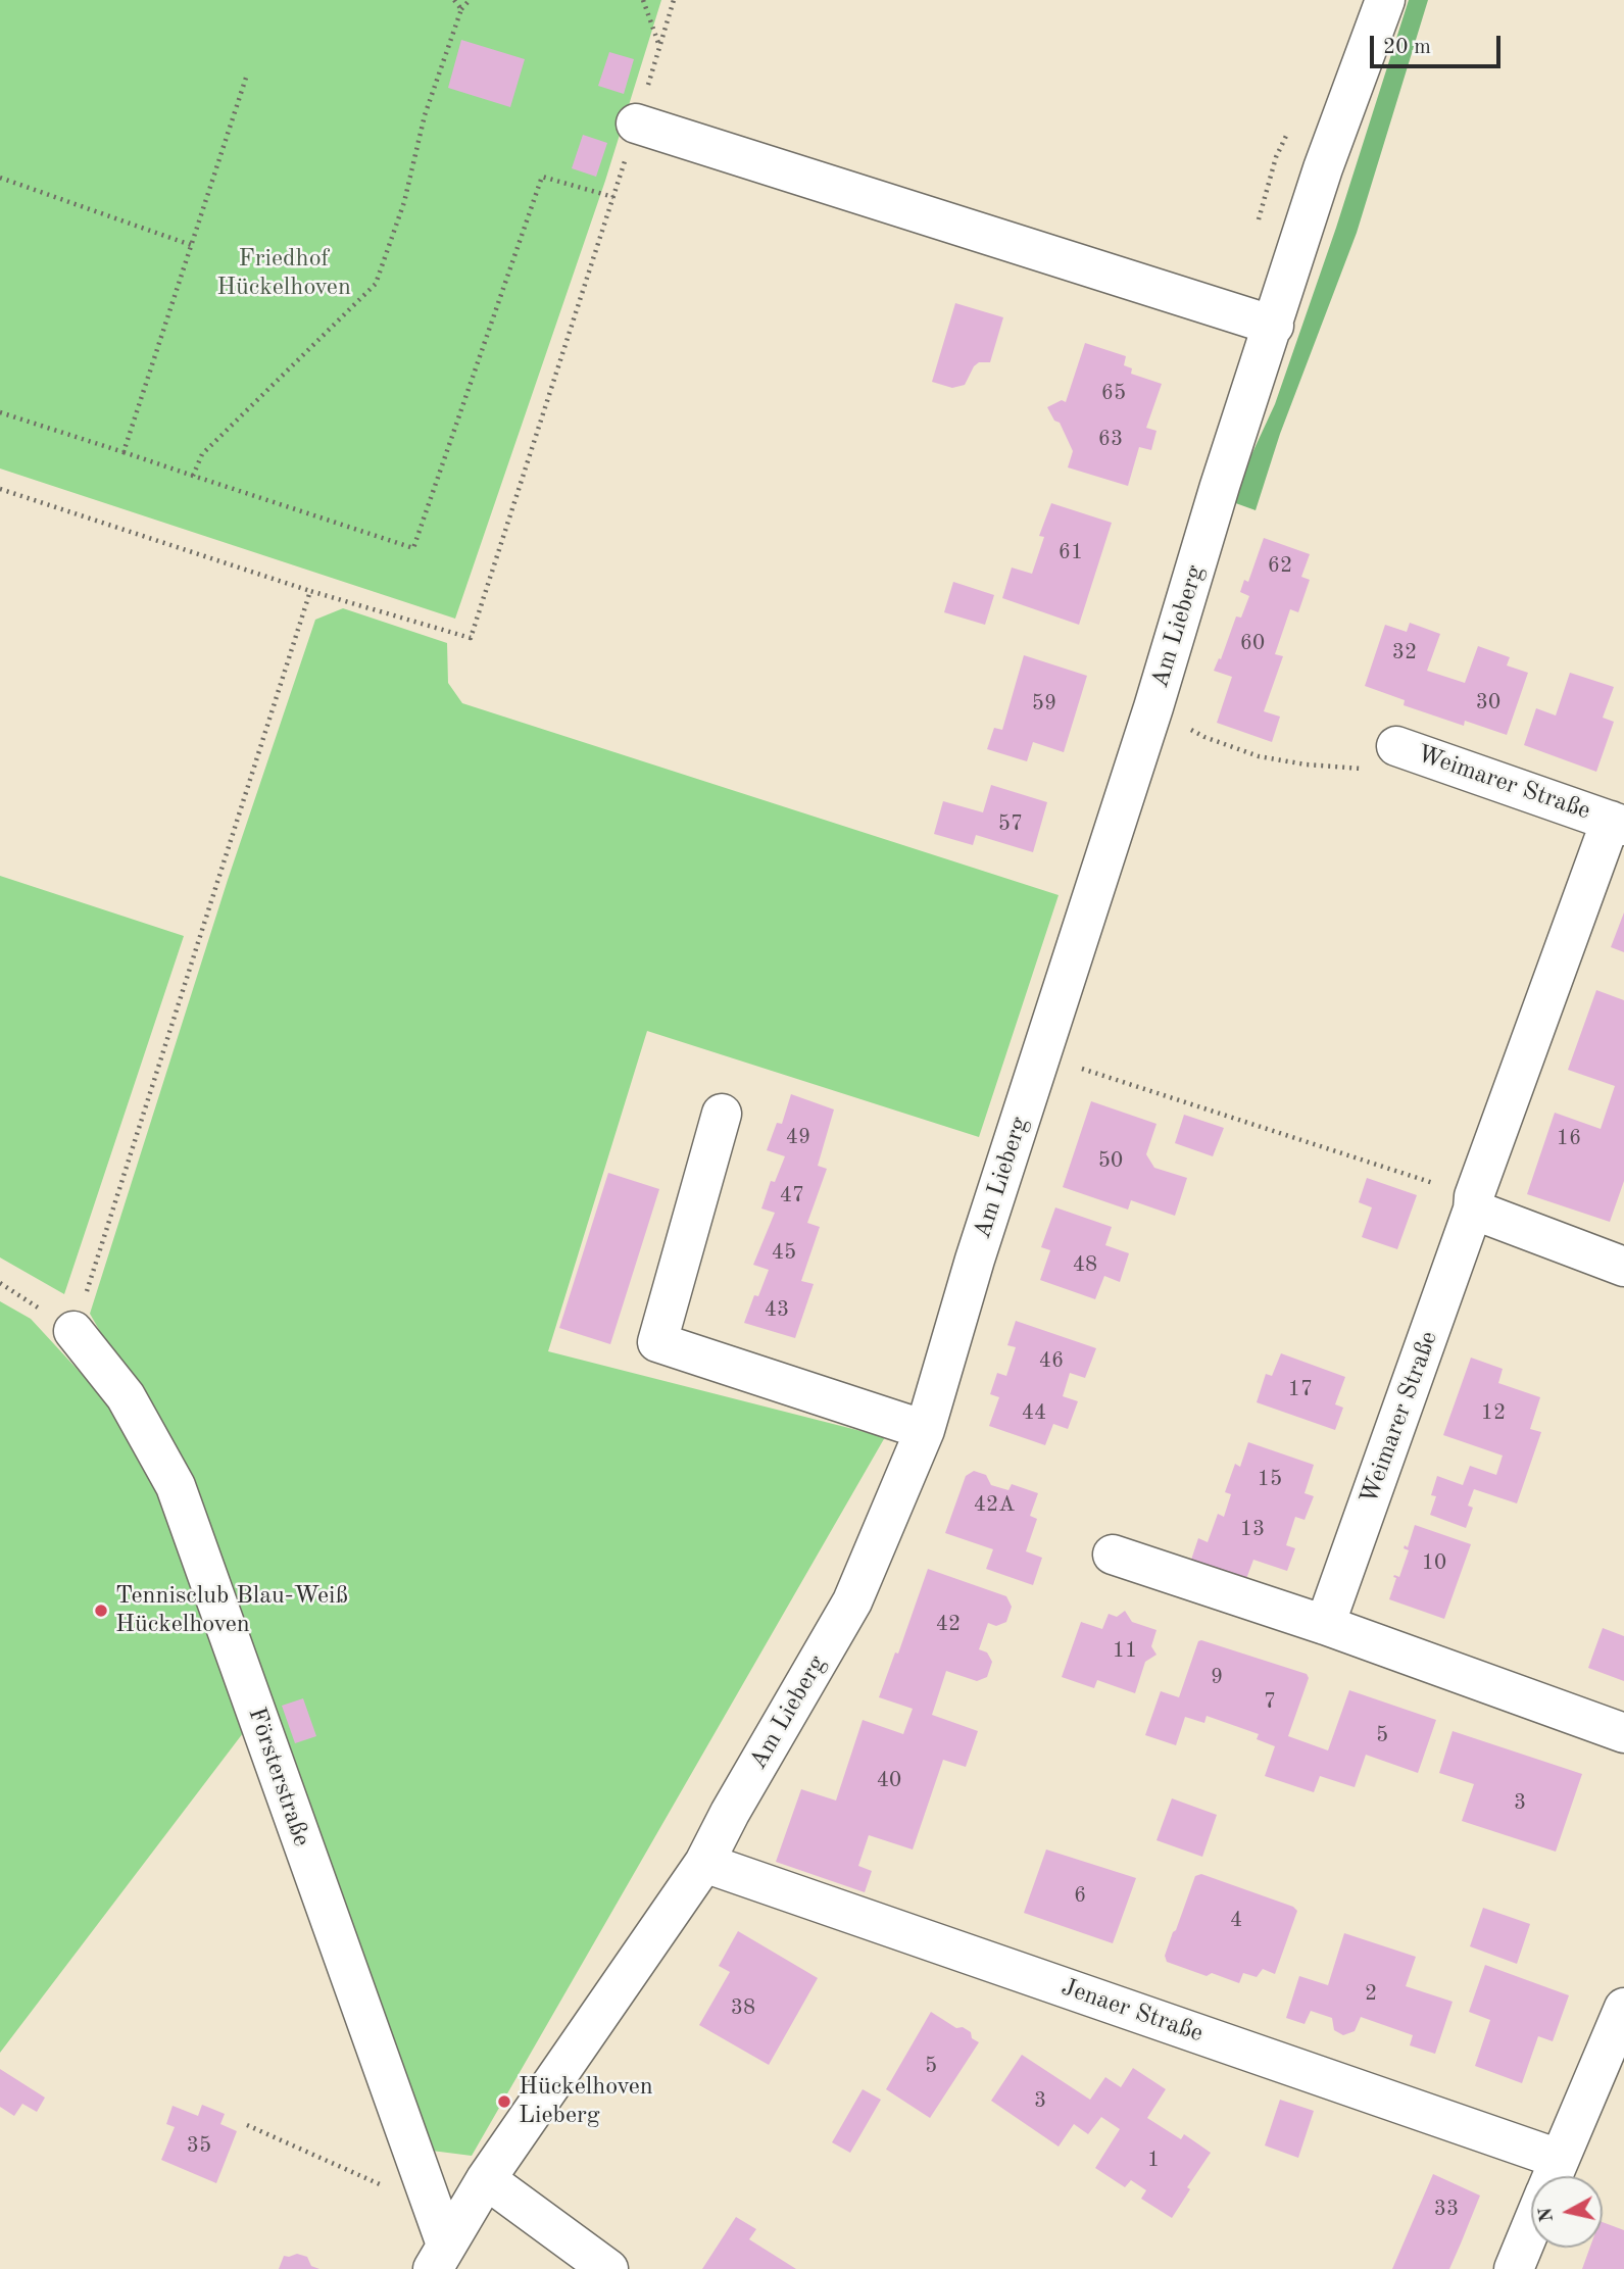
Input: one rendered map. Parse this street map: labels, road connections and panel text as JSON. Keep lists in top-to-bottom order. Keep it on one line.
{"streets":{"street":["Am Lieberg","Weimarer Straße","Försterstraße","Jenaer Straße"]},"crossings":[["Am Lieberg","Försterstraße"],["Am Lieberg","Jenaer Straße"]],"parks":["Friedhof Hückelhoven"],"places":["Tennisclub Blau-Weiß Hückelhoven","Hückelhoven Lieberg"],"house_numbers":["65","63","61","62","60","32","30","59","57","49","16","50","47","45","48","43","46","17","44","12","15","42A","13","10","42","11","9","7","5","40","3","6","4","2","38","5","3","35","1","33"],"scale_bar":"20 m","north":"left"}
